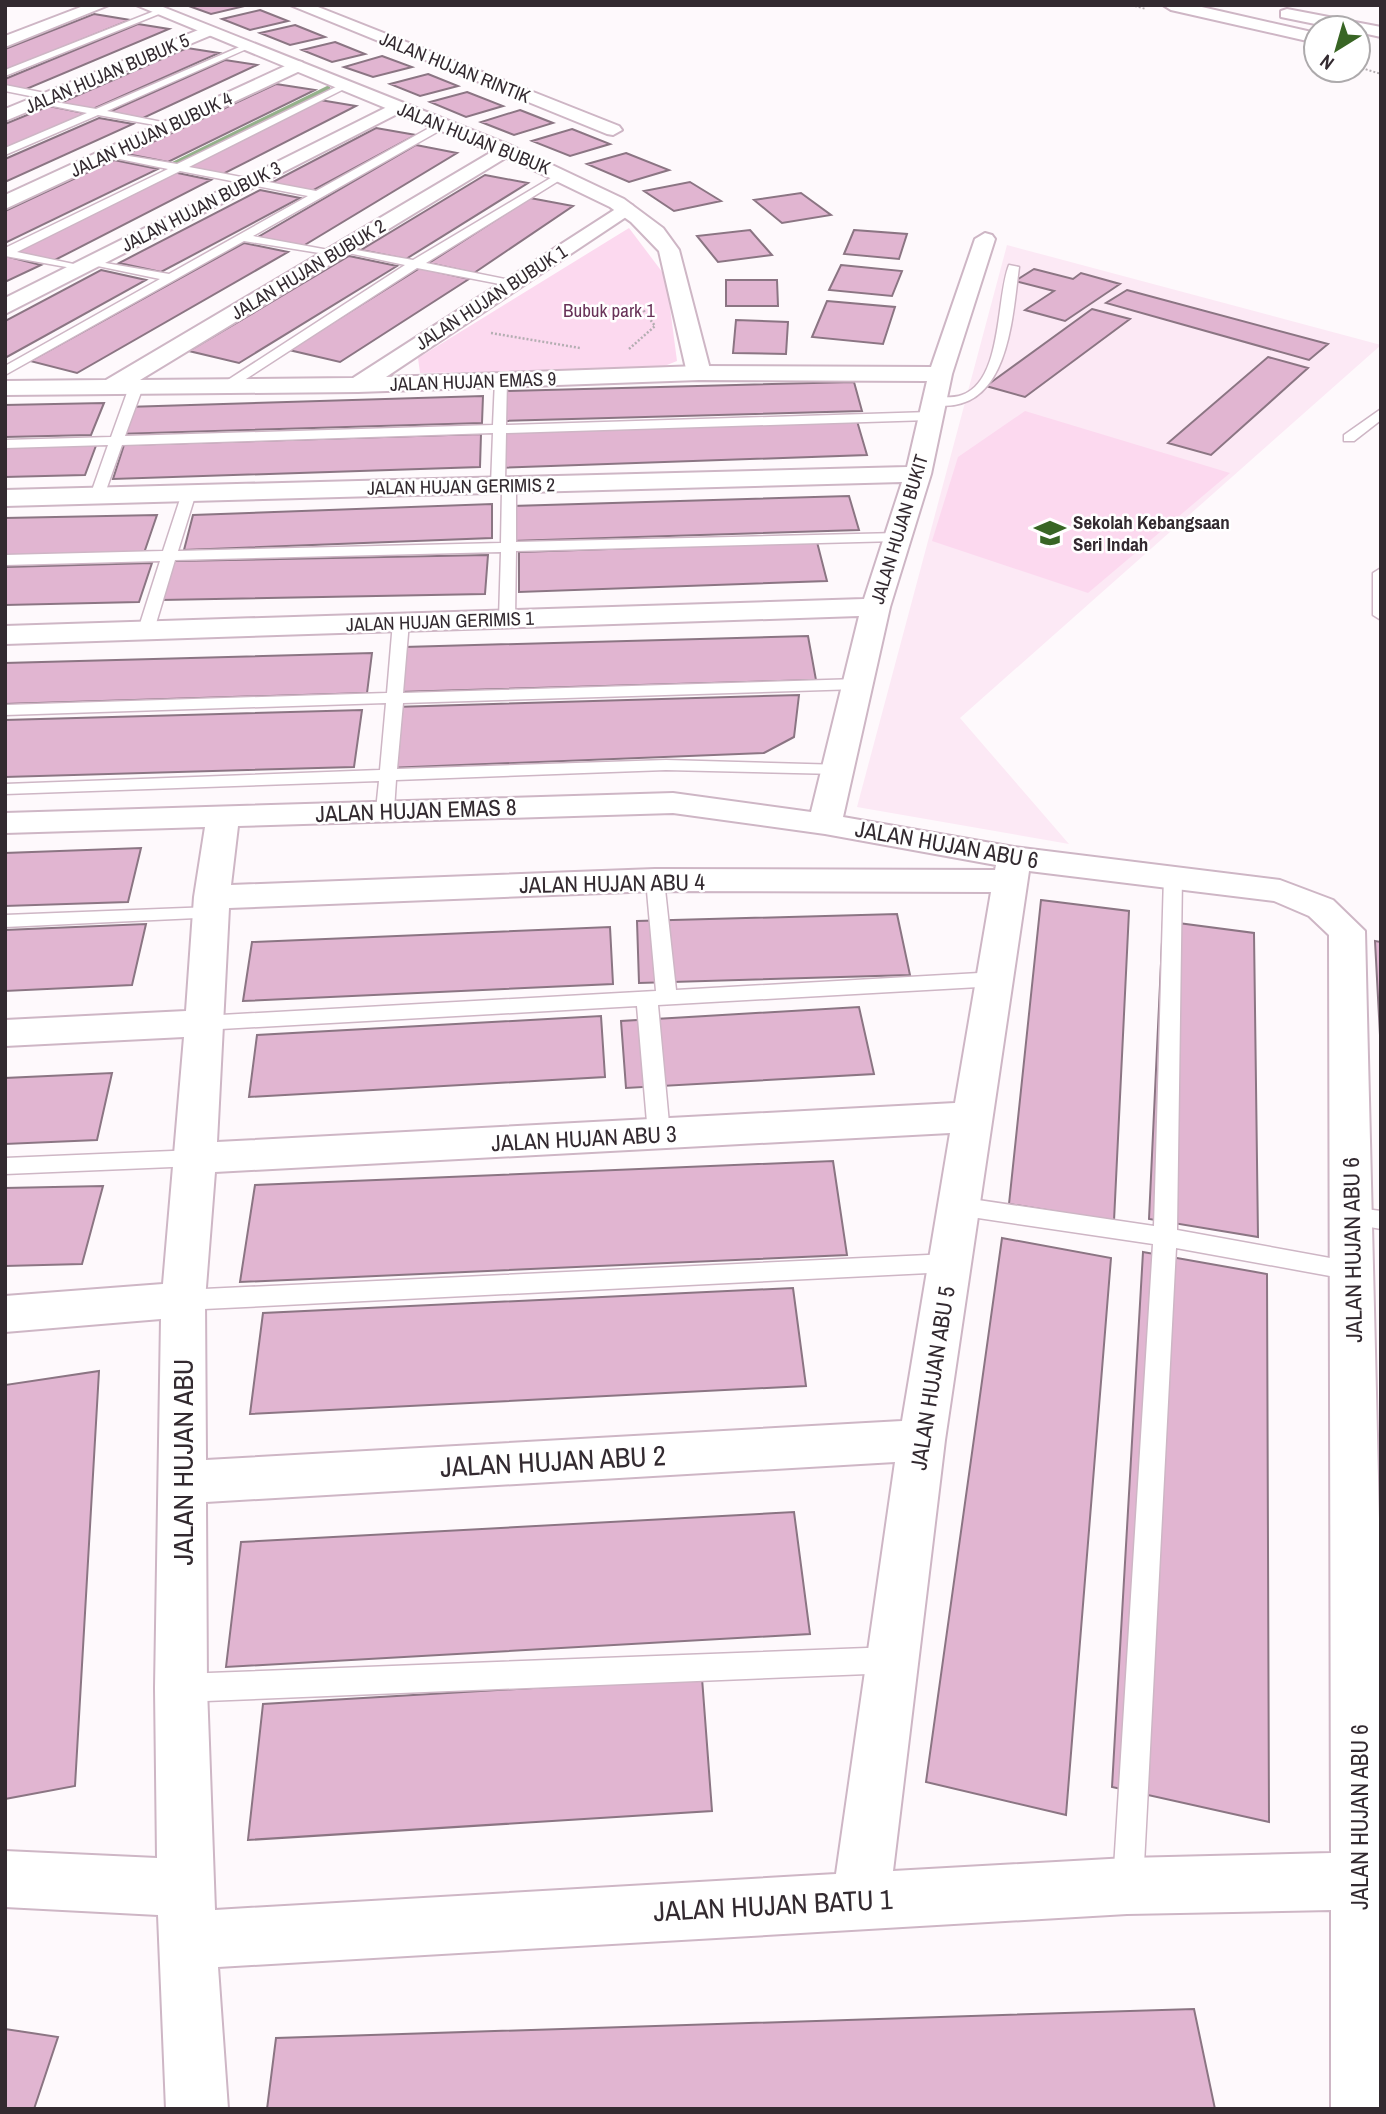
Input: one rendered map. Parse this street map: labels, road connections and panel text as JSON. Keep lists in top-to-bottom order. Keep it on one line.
{"streets":{"main road":["JALAN HUJAN RINTIK","JALAN HUJAN BUBUK 5","JALAN HUJAN BUBUK 4","JALAN HUJAN BUBUK","JALAN HUJAN BUBUK 3","JALAN HUJAN BUBUK 2","JALAN HUJAN BUBUK 1","JALAN HUJAN EMAS 9","JALAN HUJAN GERIMIS 2","JALAN HUJAN BUKIT","JALAN HUJAN GERIMIS 1","JALAN HUJAN EMAS 8","JALAN HUJAN ABU 6","JALAN HUJAN ABU 4","JALAN HUJAN ABU 3","JALAN HUJAN ABU 5","JALAN HUJAN ABU 2","JALAN HUJAN ABU","JALAN HUJAN BATU 1"]},"crossings":[["JALAN HUJAN BUBUK 5","JALAN HUJAN BUBUK"],["JALAN HUJAN BUBUK 4","JALAN HUJAN BUBUK"],["JALAN HUJAN BUBUK","JALAN HUJAN BUBUK 3"],["JALAN HUJAN BUBUK","JALAN HUJAN BUBUK 2"],["JALAN HUJAN BUBUK","JALAN HUJAN BUBUK 1"],["JALAN HUJAN BUBUK","JALAN HUJAN EMAS 9"],["JALAN HUJAN BUBUK 2","JALAN HUJAN EMAS 9"],["JALAN HUJAN BUBUK 1","JALAN HUJAN EMAS 9"],["JALAN HUJAN EMAS 9","JALAN HUJAN BUKIT"],["JALAN HUJAN GERIMIS 2","JALAN HUJAN BUKIT"],["JALAN HUJAN BUKIT","JALAN HUJAN GERIMIS 1"],["JALAN HUJAN BUKIT","JALAN HUJAN EMAS 8"],["JALAN HUJAN BUKIT","JALAN HUJAN ABU 6"],["JALAN HUJAN EMAS 8","JALAN HUJAN ABU 6"],["JALAN HUJAN EMAS 8","JALAN HUJAN ABU"],["JALAN HUJAN ABU 6","JALAN HUJAN ABU 4"],["JALAN HUJAN ABU 6","JALAN HUJAN ABU 5"],["JALAN HUJAN ABU 6","JALAN HUJAN BATU 1"],["JALAN HUJAN ABU 4","JALAN HUJAN ABU 5"],["JALAN HUJAN ABU 4","JALAN HUJAN ABU"],["JALAN HUJAN ABU 3","JALAN HUJAN ABU 5"],["JALAN HUJAN ABU 3","JALAN HUJAN ABU"],["JALAN HUJAN ABU 5","JALAN HUJAN ABU 2"],["JALAN HUJAN ABU 5","JALAN HUJAN BATU 1"],["JALAN HUJAN ABU 2","JALAN HUJAN ABU"],["JALAN HUJAN ABU","JALAN HUJAN BATU 1"]],"parks":["Bubuk park 1"],"places":{"school or university":["Sekolah Kebangsaan Seri Indah"]},"north":"bottom left"}
